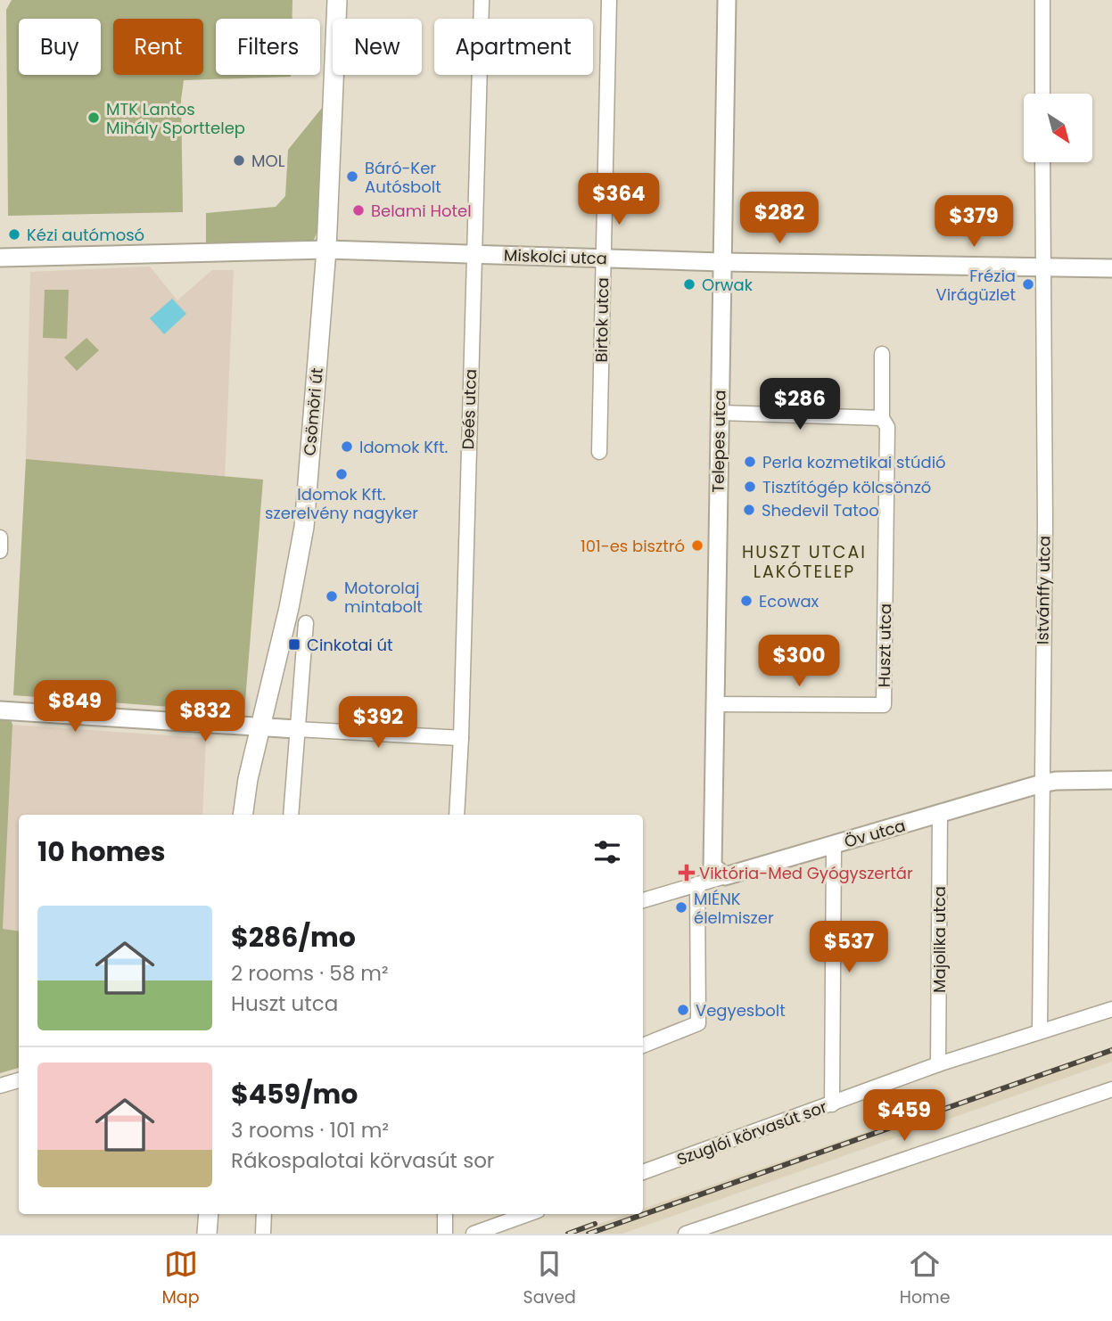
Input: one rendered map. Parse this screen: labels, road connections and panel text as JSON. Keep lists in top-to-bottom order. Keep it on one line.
{"streets":{"main road":["Csömöri út"],"street":["Miskolci utca","Birtok utca","Deés utca","Telepes utca","Istvánffy utca","Huszt utca","Öv utca","Majolika utca","Szuglói körvasút sor"]},"crossings":[["Miskolci utca","Birtok utca"],["Miskolci utca","Deés utca"],["Miskolci utca","Csömöri út"],["Miskolci utca","Telepes utca"],["Miskolci utca","Istvánffy utca"],["Telepes utca","Huszt utca"],["Telepes utca","Öv utca"],["Istvánffy utca","Öv utca"],["Istvánffy utca","Szuglói körvasút sor"],["Öv utca","Majolika utca"],["Majolika utca","Szuglói körvasút sor"]],"districts":["HUSZT UTCAI LAKÓTELEP"],"places":{"other":["MTK Lantos Mihály Sporttelep","MOL","Báró-Ker Autósbolt","Belami Hotel","Kézi autómosó","Orwak","Frézia Virágüzlet","Idomok Kft.","Perla kozmetikai stúdió","Idomok Kft. szerelvény nagyker","Tisztítógép kölcsönző","Shedevil Tatoo","101-es bisztró","Motorolaj mintabolt","Ecowax","MIÉNK élelmiszer","Vegyesbolt"],"transit":["Cinkotai út"],"health":["Viktória-Med Gyógyszertár"]},"north":"bottom right","page":{"chip":["Buy","Rent","Filters","New","Apartment"],"price":["$364","$282","$379","$286","$300","$849","$832","$392","$537","$459"],"heading":"10 homes","list":[{"name":"$286/mo","note":"2 rooms · 58 m² · Huszt utca"},{"name":"$459/mo","note":"3 rooms · 101 m² · Rákospalotai körvasút sor"}],"tabs":["Map","Saved","Home"]}}
